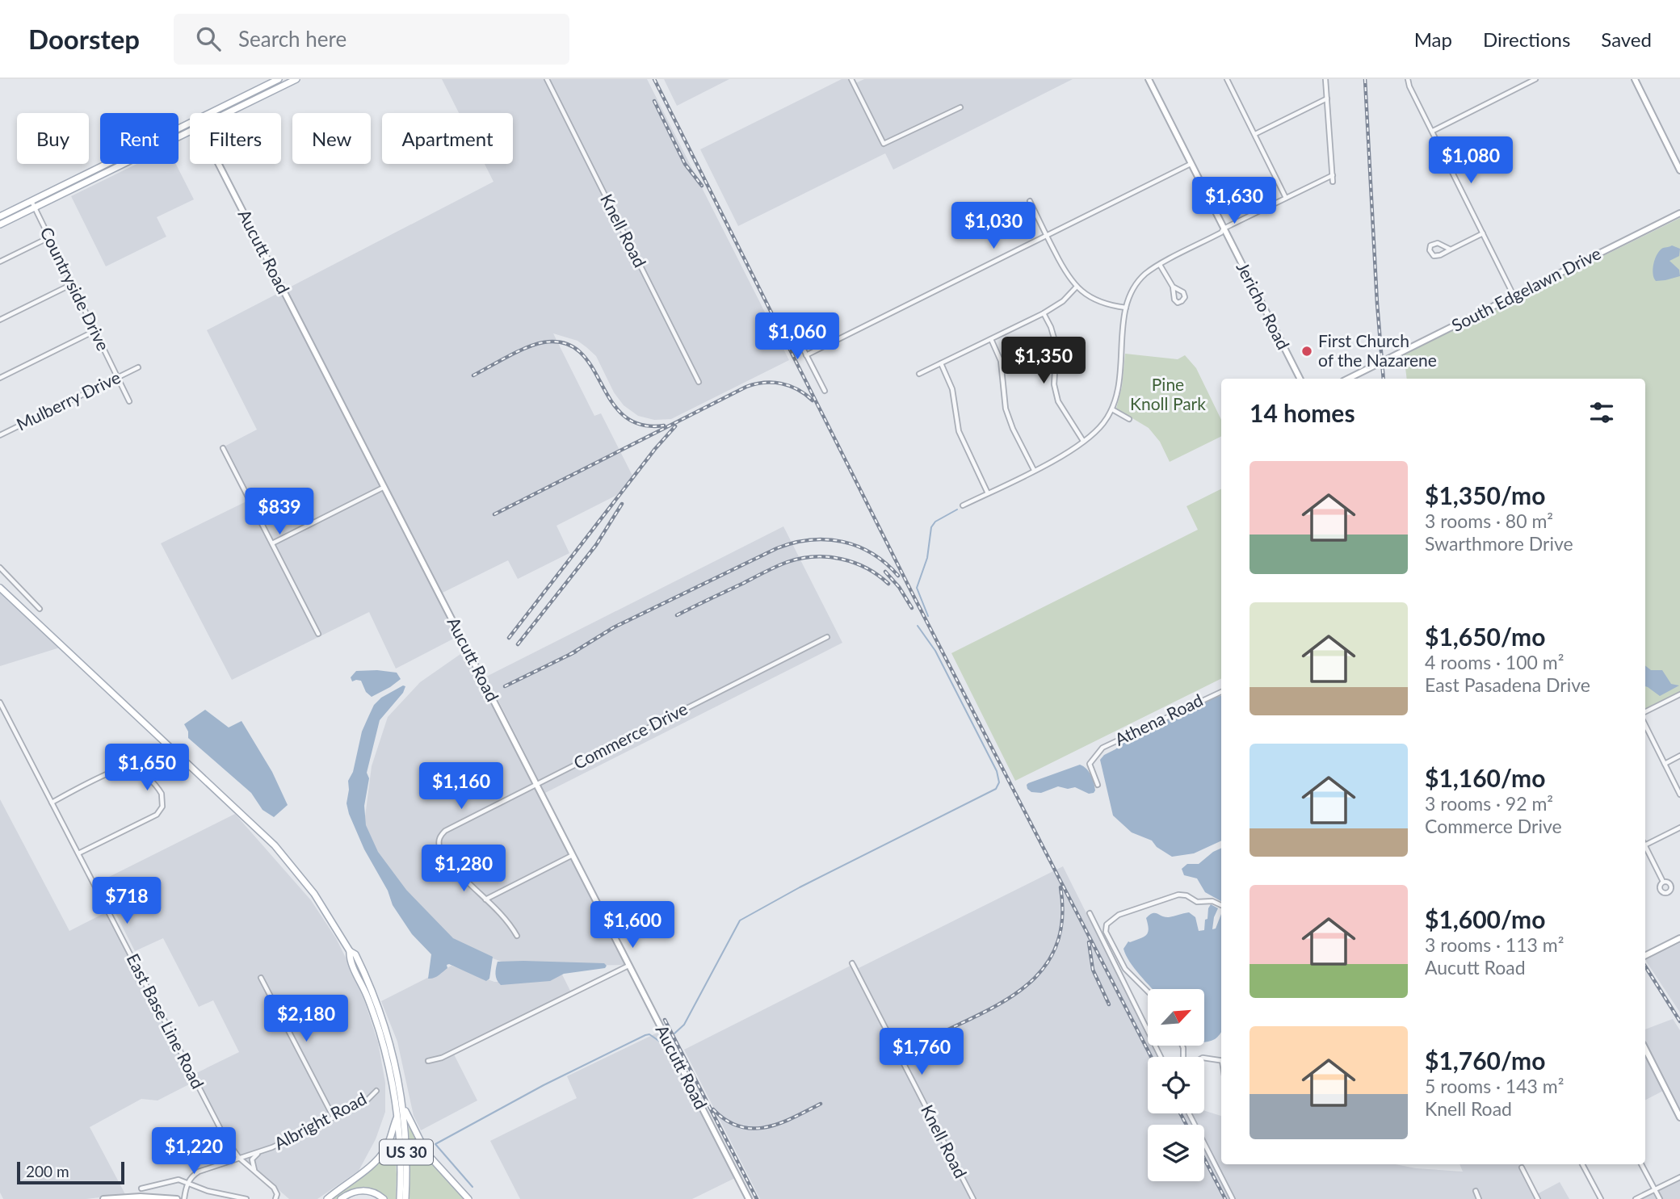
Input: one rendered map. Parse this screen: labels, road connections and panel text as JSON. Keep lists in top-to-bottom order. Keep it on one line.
{"streets":{"main road":["US 30"],"street":["Knell Road","Aucutt Road","Countryside Drive","South Edgelawn Drive","Jericho Road","Mulberry Drive","Athena Road","Commerce Drive","East Base Line Road","Albright Road"]},"crossings":[["Aucutt Road","Commerce Drive"],["Countryside Drive","Mulberry Drive"],["East Base Line Road","Albright Road"]],"parks":["Pine Knoll Park"],"places":["First Church of the Nazarene"],"scale_bar":"200 m","north":"top right","page":{"header":"Doorstep","search":"Search here","nav":["Map","Directions","Saved"],"chip":["Buy","Rent","Filters","New","Apartment"],"price":["$1,080","$1,630","$1,030","$1,060","$1,350","$839","$1,650","$1,160","$1,280","$718","$1,600","$2,180","$1,760","$1,220"],"heading":"14 homes","list":[{"name":"$1,350/mo","note":"3 rooms · 80 m² · Swarthmore Drive"},{"name":"$1,650/mo","note":"4 rooms · 100 m² · East Pasadena Drive"},{"name":"$1,160/mo","note":"3 rooms · 92 m² · Commerce Drive"},{"name":"$1,600/mo","note":"3 rooms · 113 m² · Aucutt Road"},{"name":"$1,760/mo","note":"5 rooms · 143 m² · Knell Road"}],"scale":"200 m"}}
